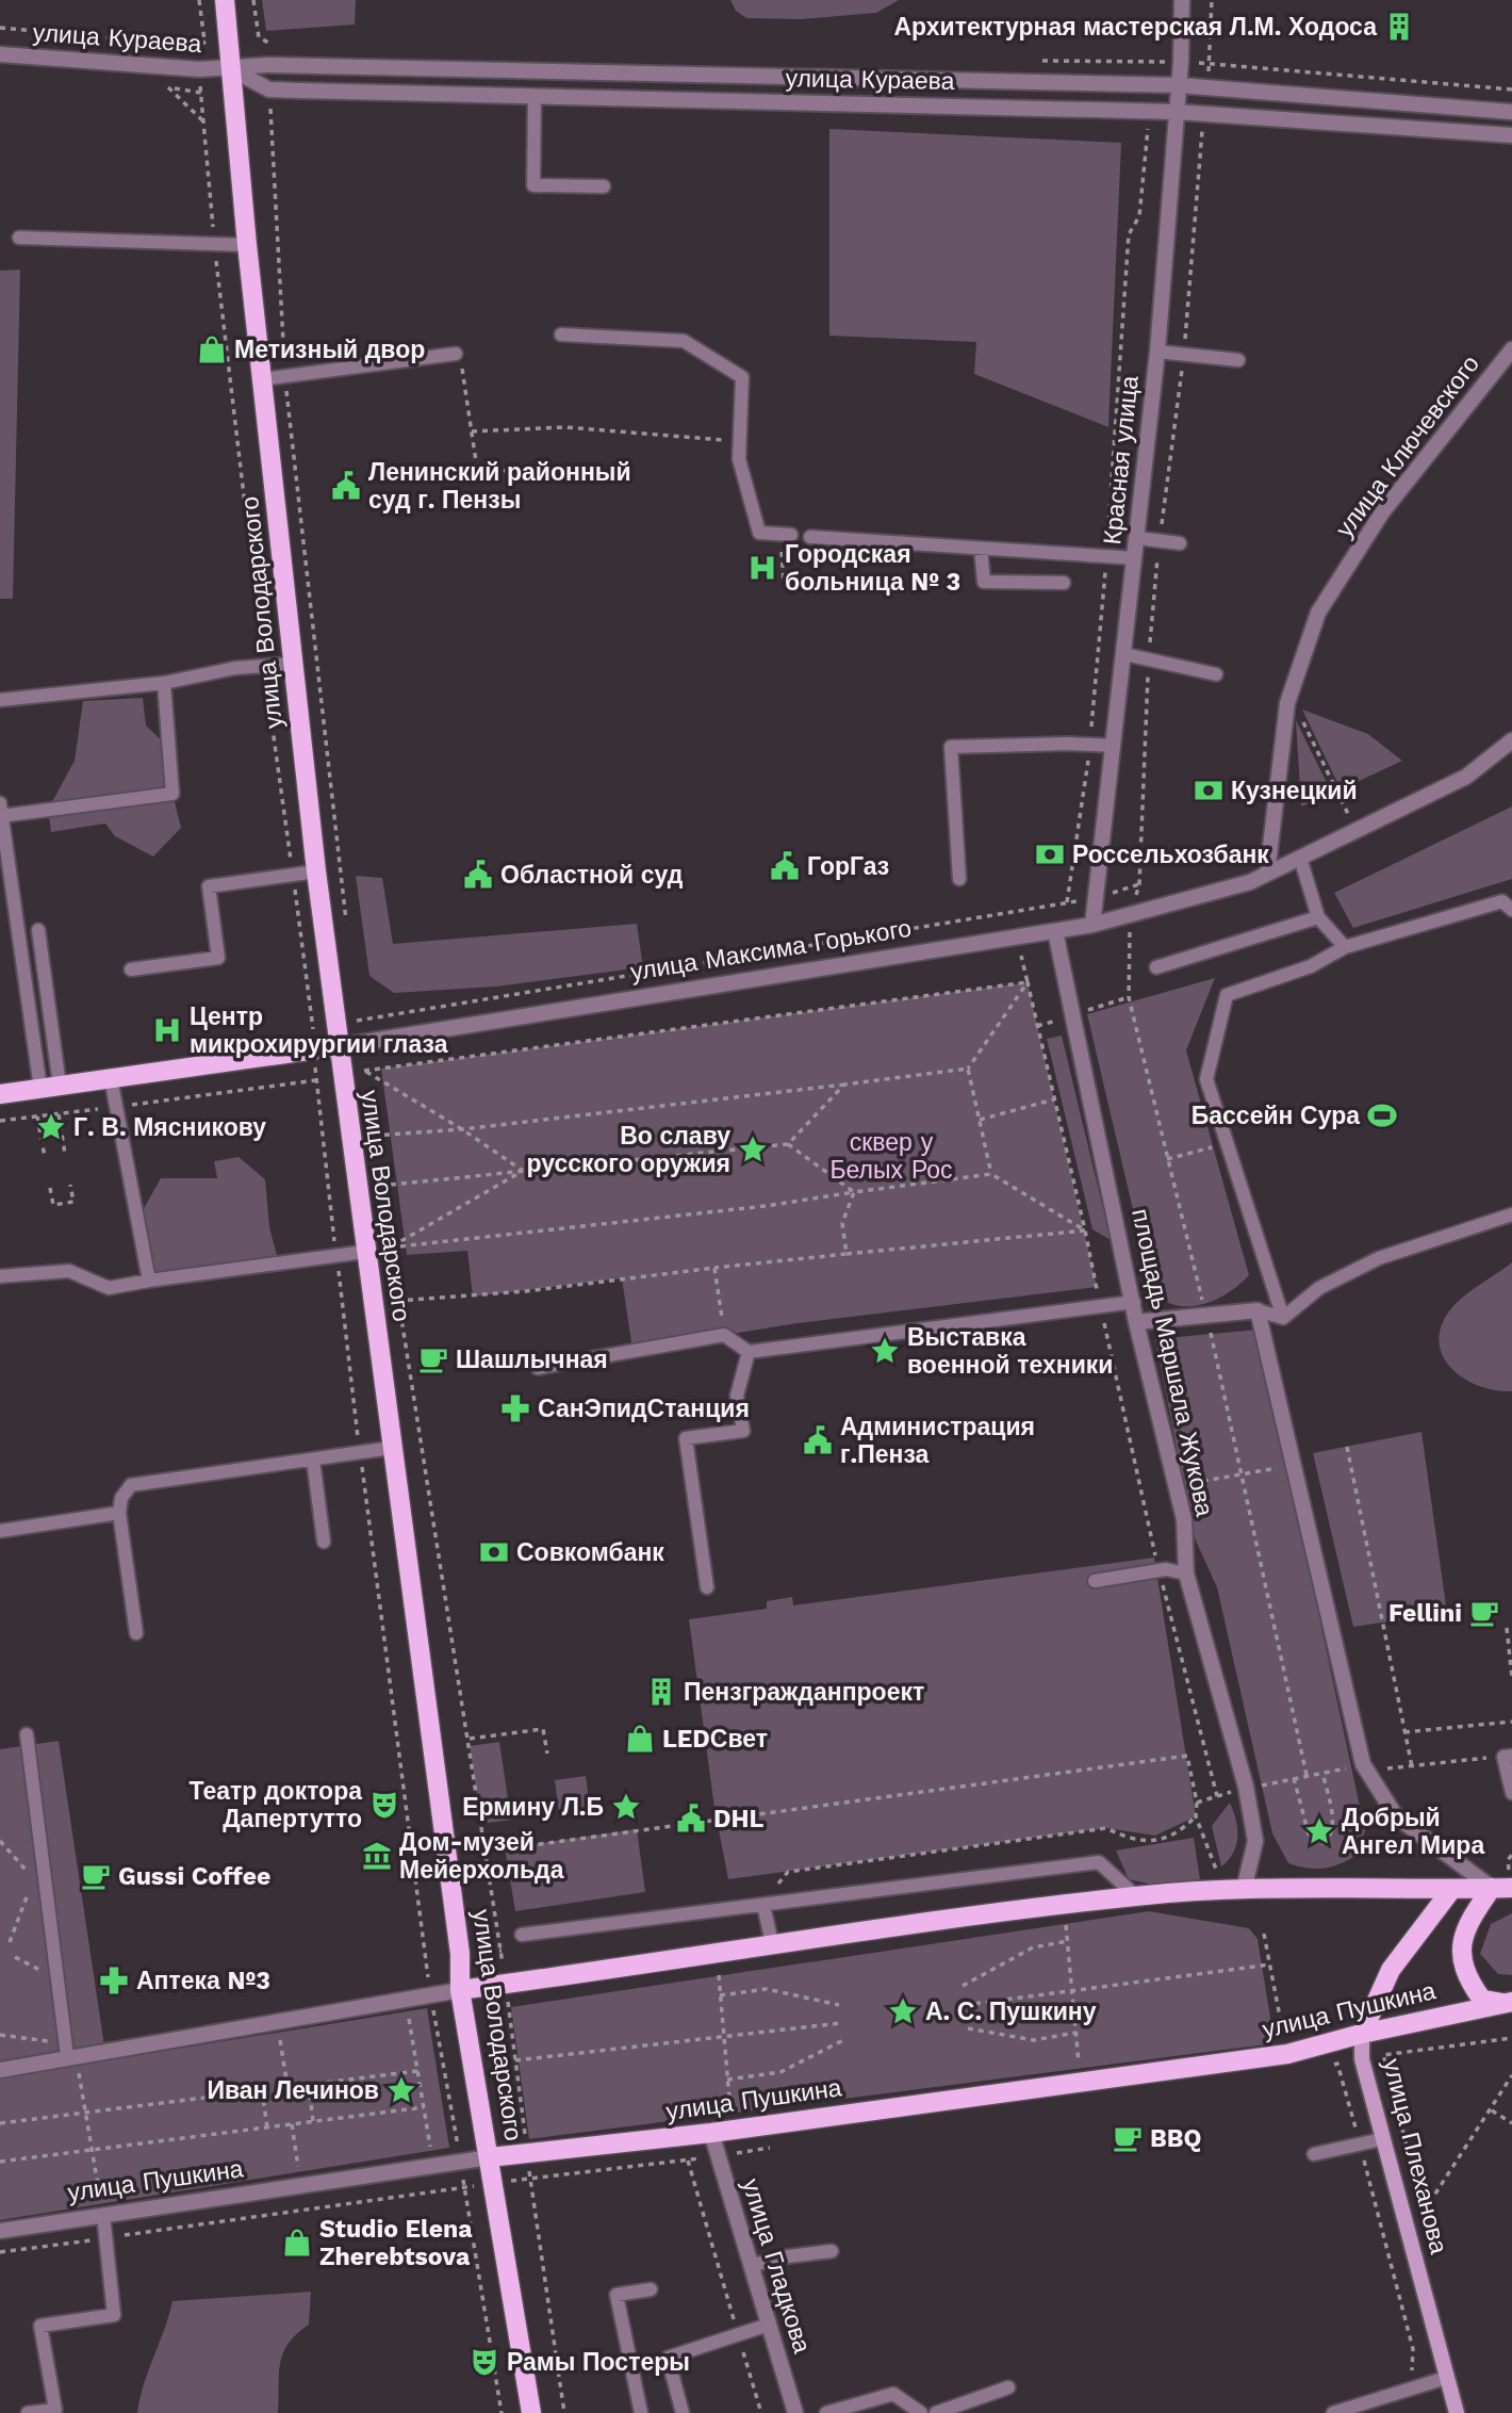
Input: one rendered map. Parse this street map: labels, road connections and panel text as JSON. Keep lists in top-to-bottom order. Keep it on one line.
{"streets":{"main road":["улица Володарского","улица Максима Горького","улица Пушкина","улица Плеханова"],"street":["улица Кураева","улица Ключевского","Красная улица","площадь Маршала Жукова","улица Гладкова"]},"crossings":[["улица Кураева","Красная улица"],["улица Кураева","улица Володарского"],["улица Ключевского","улица Максима Горького"],["Красная улица","улица Максима Горького"],["улица Володарского","улица Максима Горького"],["улица Володарского","улица Пушкина"],["улица Максима Горького","площадь Маршала Жукова"],["улица Пушкина","улица Плеханова"],["улица Пушкина","улица Гладкова"]],"parks":["сквер у Белых Рос"],"places":{"building":["Архитектурная мастерская Л.М. Ходоса","Пензгражданпроект"],"shop":["Метизный двор","LEDСвет","Studio Elena Zherebtsova"],"public building":["Ленинский районный суд г. Пензы","ГорГаз","Областной суд","Администрация г.Пенза","DHL"],"hospital":["Городская больница № 3","Центр микрохирургии глаза"],"bank":["Кузнецкий","Россельхозбанк","Совкомбанк"],"sports":["Бассейн Сура"],"place":["Г. В. Мясникову","Во славу русского оружия","Выставка военной техники","Ермину Л.Б","Добрый Ангел Мира","А. С. Пушкину","Иван Лечинов"],"cafe":["Шашлычная","Fellini","Gussi Coffee","BBQ"],"pharmacy":["СанЭпидСтанция","Аптека №3"],"theatre":["Театр доктора Дапертутто","Рамы Постеры"],"museum":["Дом-музей Мейерхольда"]}}
